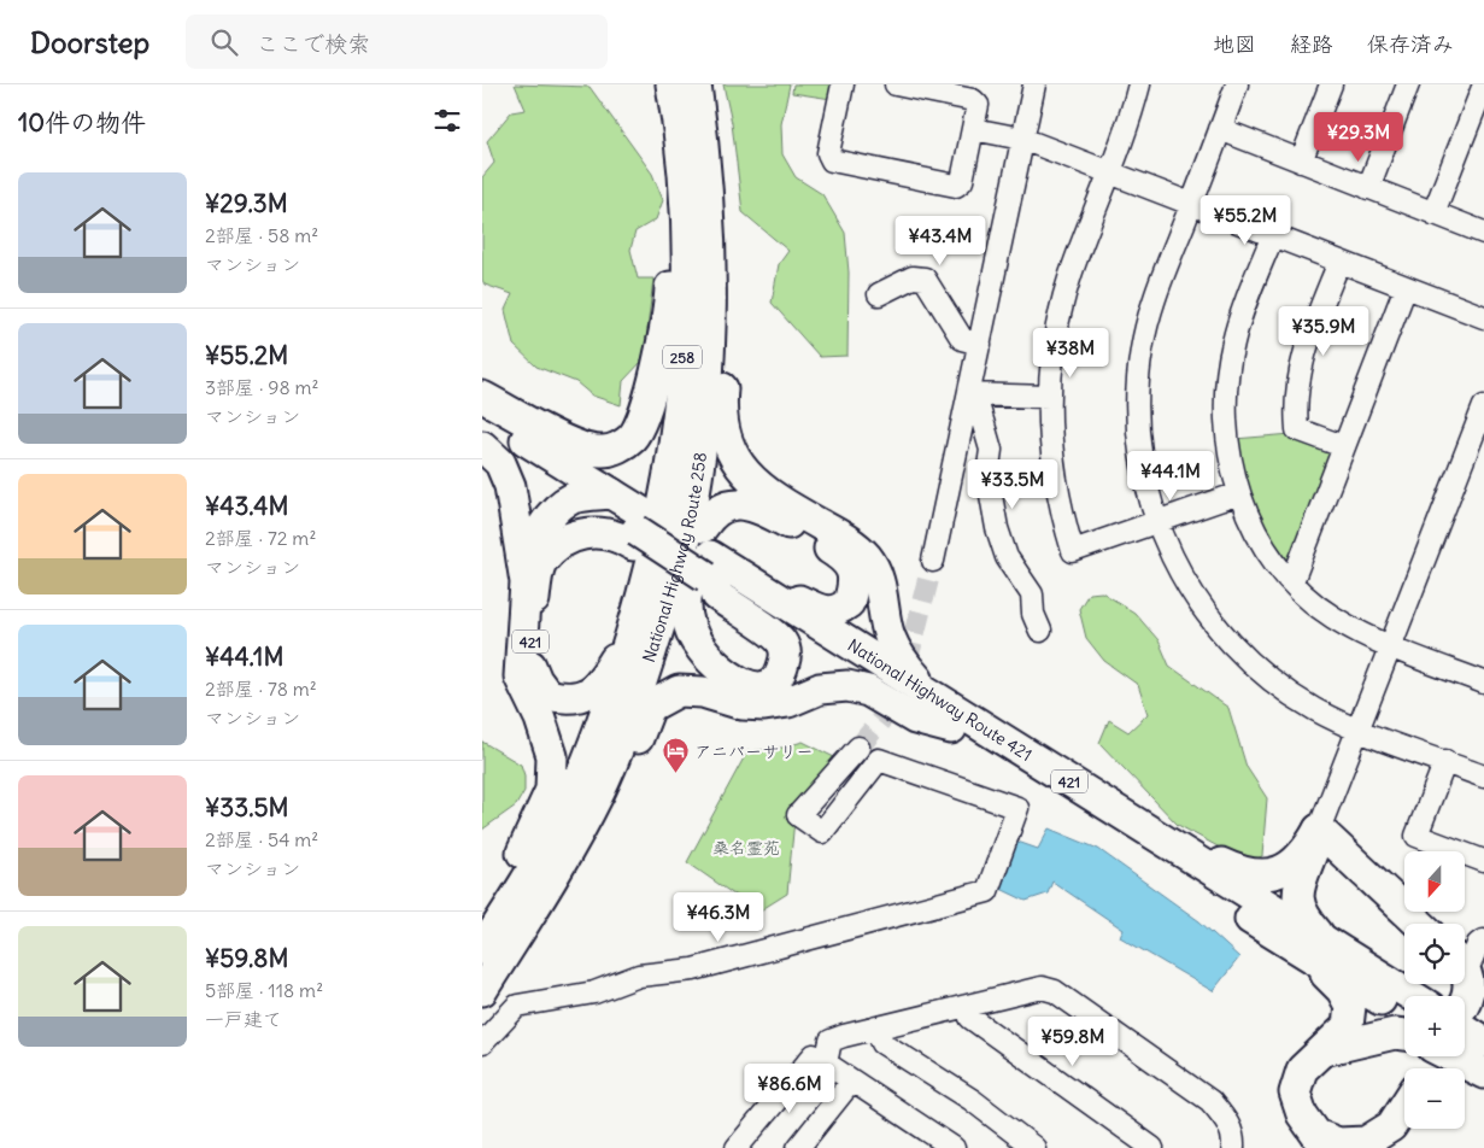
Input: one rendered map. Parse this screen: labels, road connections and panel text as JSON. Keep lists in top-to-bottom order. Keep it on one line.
{"streets":{"highway":["258","National Highway Route 258","421","National Highway Route 421"]},"crossings":[["National Highway Route 258","421"],["421","National Highway Route 421"]],"parks":["桑名霊苑"],"places":{"hotel":["アニバーサリー"]},"north":"bottom","page":{"header":"Doorstep","search":"ここで検索","nav":["地図","経路","保存済み"],"heading":"10件の物件","price":["¥29.3M","¥55.2M","¥43.4M","¥35.9M","¥38M","¥44.1M","¥33.5M","¥46.3M","¥59.8M","¥86.6M"],"list":[{"name":"¥29.3M","note":"2部屋 · 58 m² · マンション"},{"name":"¥55.2M","note":"3部屋 · 98 m² · マンション"},{"name":"¥43.4M","note":"2部屋 · 72 m² · マンション"},{"name":"¥44.1M","note":"2部屋 · 78 m² · マンション"},{"name":"¥33.5M","note":"2部屋 · 54 m² · マンション"},{"name":"¥59.8M","note":"5部屋 · 118 m² · 一戸建て"}],"map_buttons":["+","−"]}}
